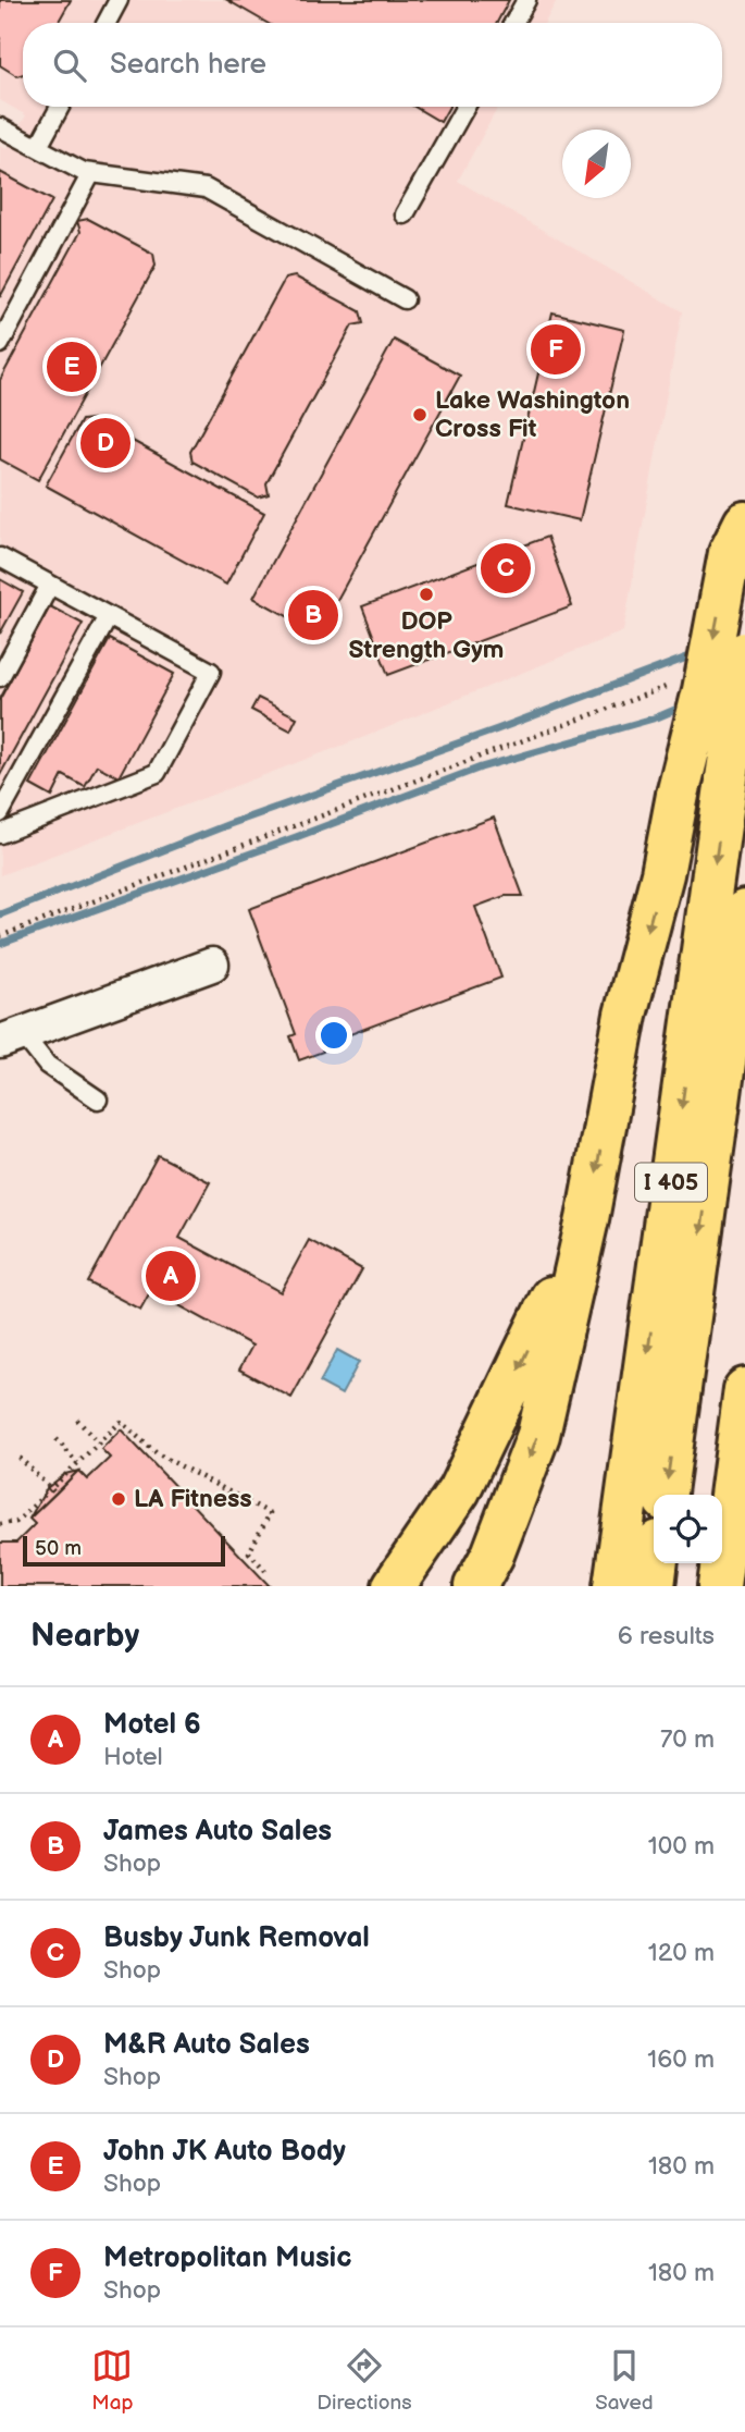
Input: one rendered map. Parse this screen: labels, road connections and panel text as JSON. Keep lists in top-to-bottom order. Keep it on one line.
{"streets":{"highway":["I 405"]},"places":["Lake Washington Cross Fit","DOP Strength Gym","LA Fitness"],"scale_bar":"50 m","north":"bottom left","page":{"search":"Search here","pins":["F","E","D","C","B","A"],"scale":"50 m","heading":["Nearby","6 results"],"list":[{"mark":"A","name":"Motel 6","note":"Hotel","value":"70 m"},{"mark":"B","name":"James Auto Sales","note":"Shop","value":"100 m"},{"mark":"C","name":"Busby Junk Removal","note":"Shop","value":"120 m"},{"mark":"D","name":"M&R Auto Sales","note":"Shop","value":"160 m"},{"mark":"E","name":"John JK Auto Body","note":"Shop","value":"180 m"},{"mark":"F","name":"Metropolitan Music","note":"Shop","value":"180 m"}],"nav":["Map","Directions","Saved"]}}
